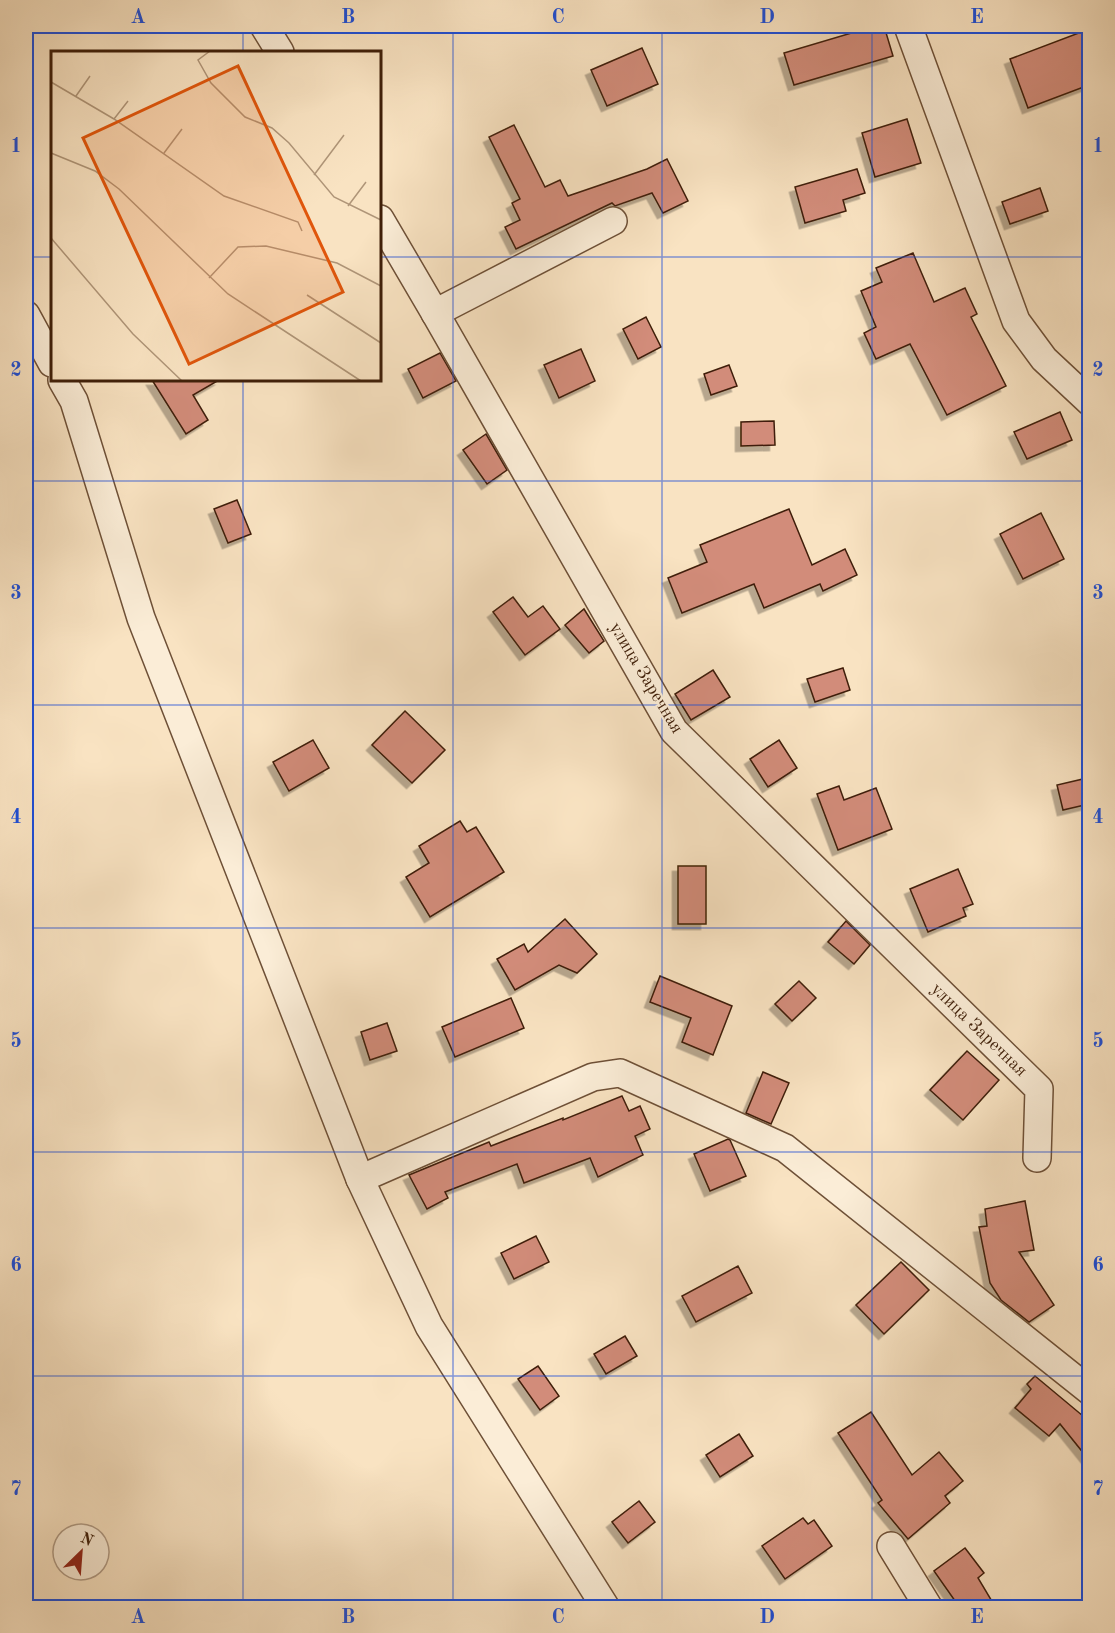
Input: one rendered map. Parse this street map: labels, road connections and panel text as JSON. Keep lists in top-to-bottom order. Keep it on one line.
{"streets":{"street":["улица Заречная"]},"north":"top right","grid":{"columns":["A","B","C","D","E"],"rows":["1","2","3","4","5","6","7"]}}
